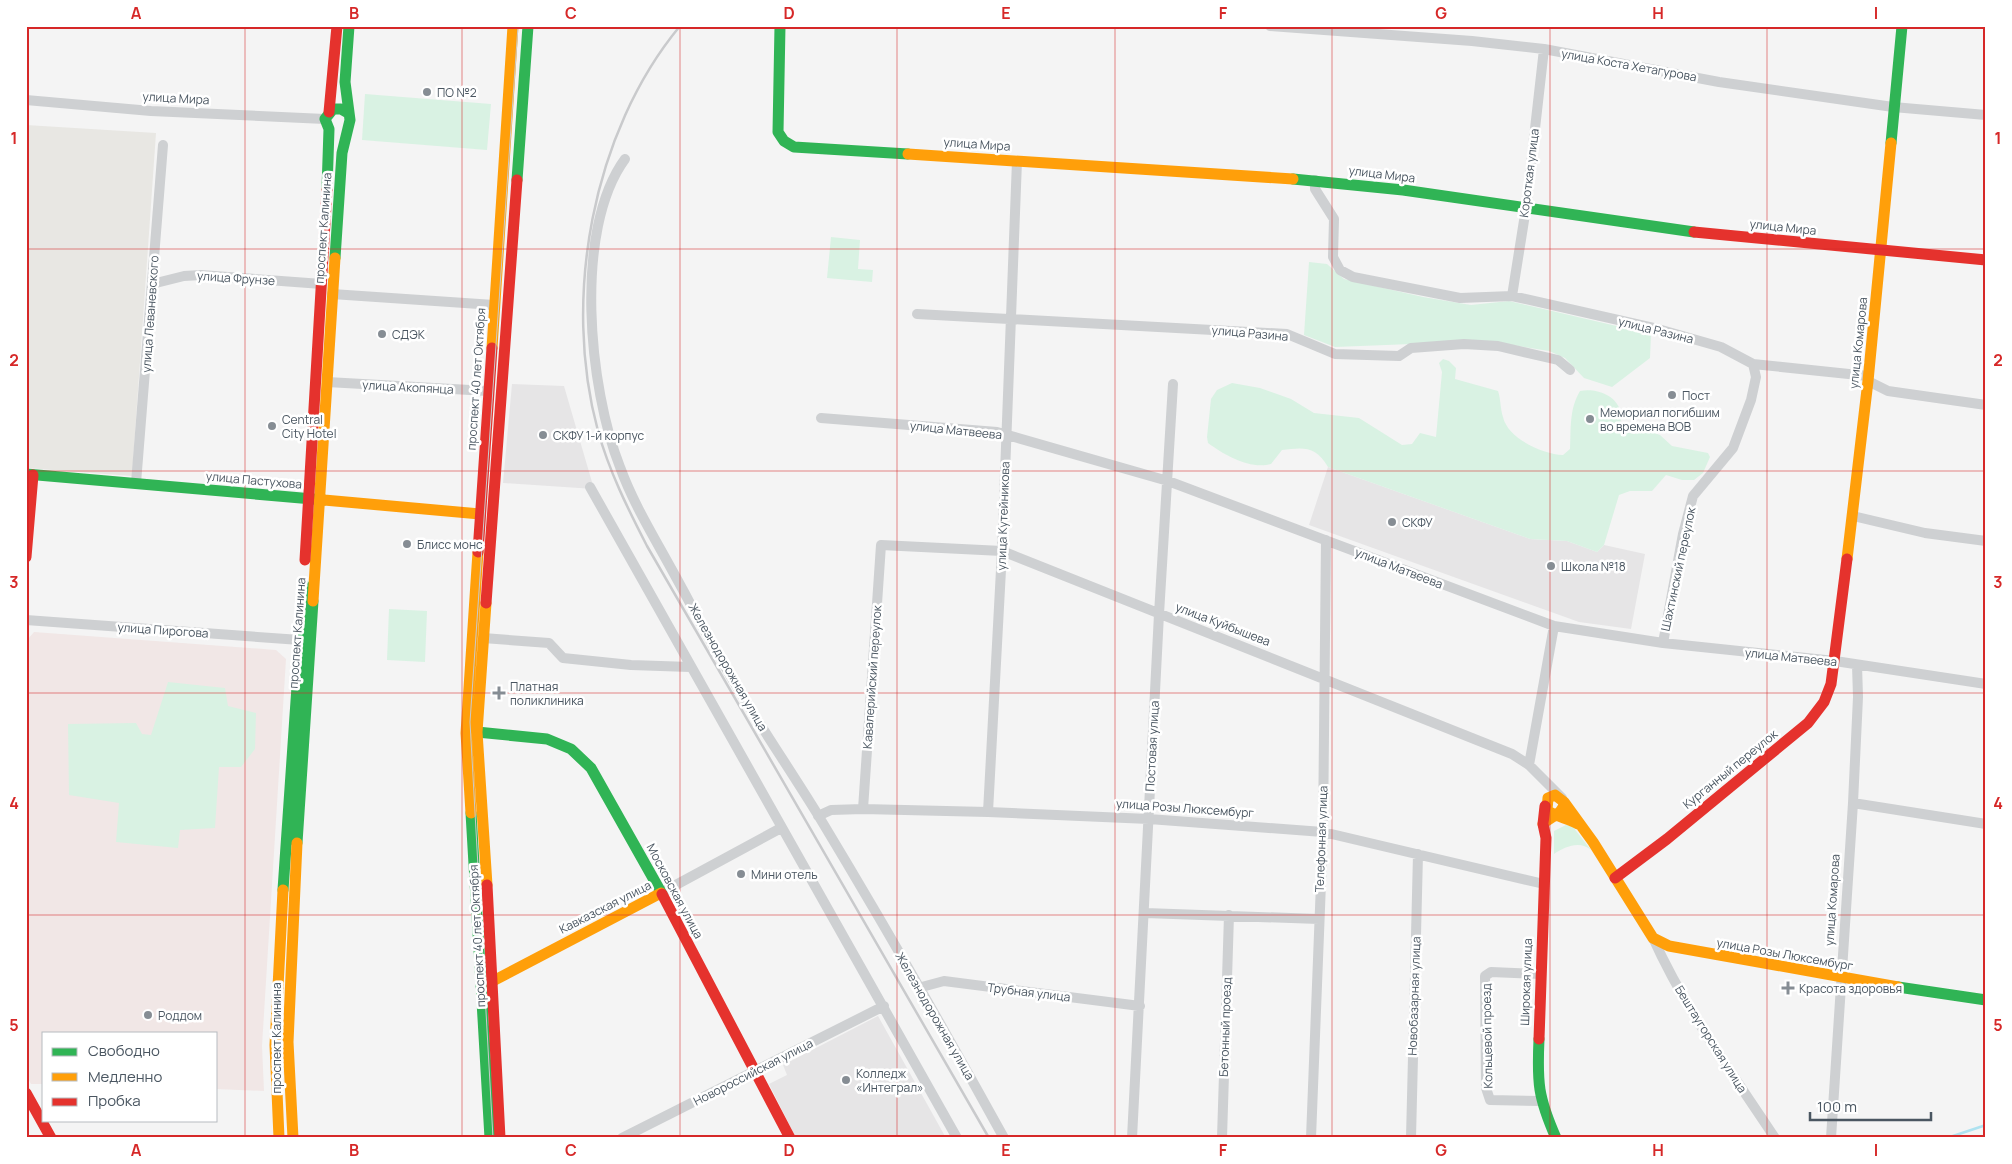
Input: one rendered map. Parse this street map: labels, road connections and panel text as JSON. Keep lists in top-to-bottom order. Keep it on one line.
{"streets":{"main road":["улица Мира","проспект Калинина","улица Комарова","проспект 40 лет Октября","улица Пастухова","улица Куйбышева","Курганный переулок","улица Розы Люксембург","Московская улица","Кавказская улица","Широкая улица"],"street":["улица Коста Хетагурова","Короткая улица","улица Фрунзе","улица Леваневского","улица Разина","улица Акопянца","улица Матвеева","улица Кутейникова","Шахтинский переулок","улица Пирогова","Железнодорожная улица","Кавалерийский переулок","Постовая улица","Телефонная улица","Трубная улица","Новобазарная улица","Бетонный проезд","Кольцевой проезд","Бештаугорская улица","Новороссийская улица"]},"crossings":[["улица Коста Хетагурова","Короткая улица"],["улица Коста Хетагурова","улица Комарова"],["улица Мира","Короткая улица"],["улица Мира","проспект Калинина"],["улица Мира","улица Разина"],["улица Мира","улица Комарова"],["улица Мира","улица Кутейникова"],["Короткая улица","улица Разина"],["проспект Калинина","улица Фрунзе"],["проспект Калинина","улица Акопянца"],["проспект Калинина","улица Пастухова"],["проспект Калинина","улица Пирогова"],["улица Фрунзе","улица Леваневского"],["улица Леваневского","улица Пастухова"],["улица Разина","улица Комарова"],["улица Разина","улица Кутейникова"],["улица Разина","Шахтинский переулок"],["улица Комарова","улица Матвеева"],["улица Комарова","Курганный переулок"],["улица Комарова","улица Розы Люксембург"],["проспект 40 лет Октября","улица Акопянца"],["проспект 40 лет Октября","улица Пастухова"],["проспект 40 лет Октября","Московская улица"],["проспект 40 лет Октября","Кавказская улица"],["улица Матвеева","улица Кутейникова"],["улица Матвеева","Шахтинский переулок"],["улица Матвеева","Постовая улица"],["улица Матвеева","Курганный переулок"],["улица Матвеева","Телефонная улица"],["улица Кутейникова","улица Куйбышева"],["улица Кутейникова","улица Розы Люксембург"],["улица Куйбышева","Кавалерийский переулок"],["улица Куйбышева","Постовая улица"],["улица Куйбышева","Курганный переулок"],["улица Куйбышева","Телефонная улица"],["улица Куйбышева","Широкая улица"],["Железнодорожная улица","улица Розы Люксембург"],["Железнодорожная улица","Трубная улица"],["Кавалерийский переулок","улица Розы Люксембург"],["Постовая улица","улица Розы Люксембург"],["Постовая улица","Трубная улица"],["улица Розы Люксембург","Телефонная улица"],["улица Розы Люксембург","Широкая улица"],["улица Розы Люксембург","Новобазарная улица"],["улица Розы Люксембург","Бештаугорская улица"],["Московская улица","Кавказская улица"],["Московская улица","Новороссийская улица"],["Широкая улица","Кольцевой проезд"]],"places":{"other":["ПО №2","СДЭК","Пост","Мемориал погибшим во времена ВОВ","Central City Hotel","СКФУ 1-й корпус","СКФУ","Блисс монс","Школа №18","Мини отель","Роддом","Колледж «Интеграл»"],"health":["Платная поликлиника","Красота здоровья"]},"legend":["Свободно","Медленно","Пробка"],"scale_bar":"100 m","grid":{"columns":["A","B","C","D","E","F","G","H","I"],"rows":["1","2","3","4","5"]}}
